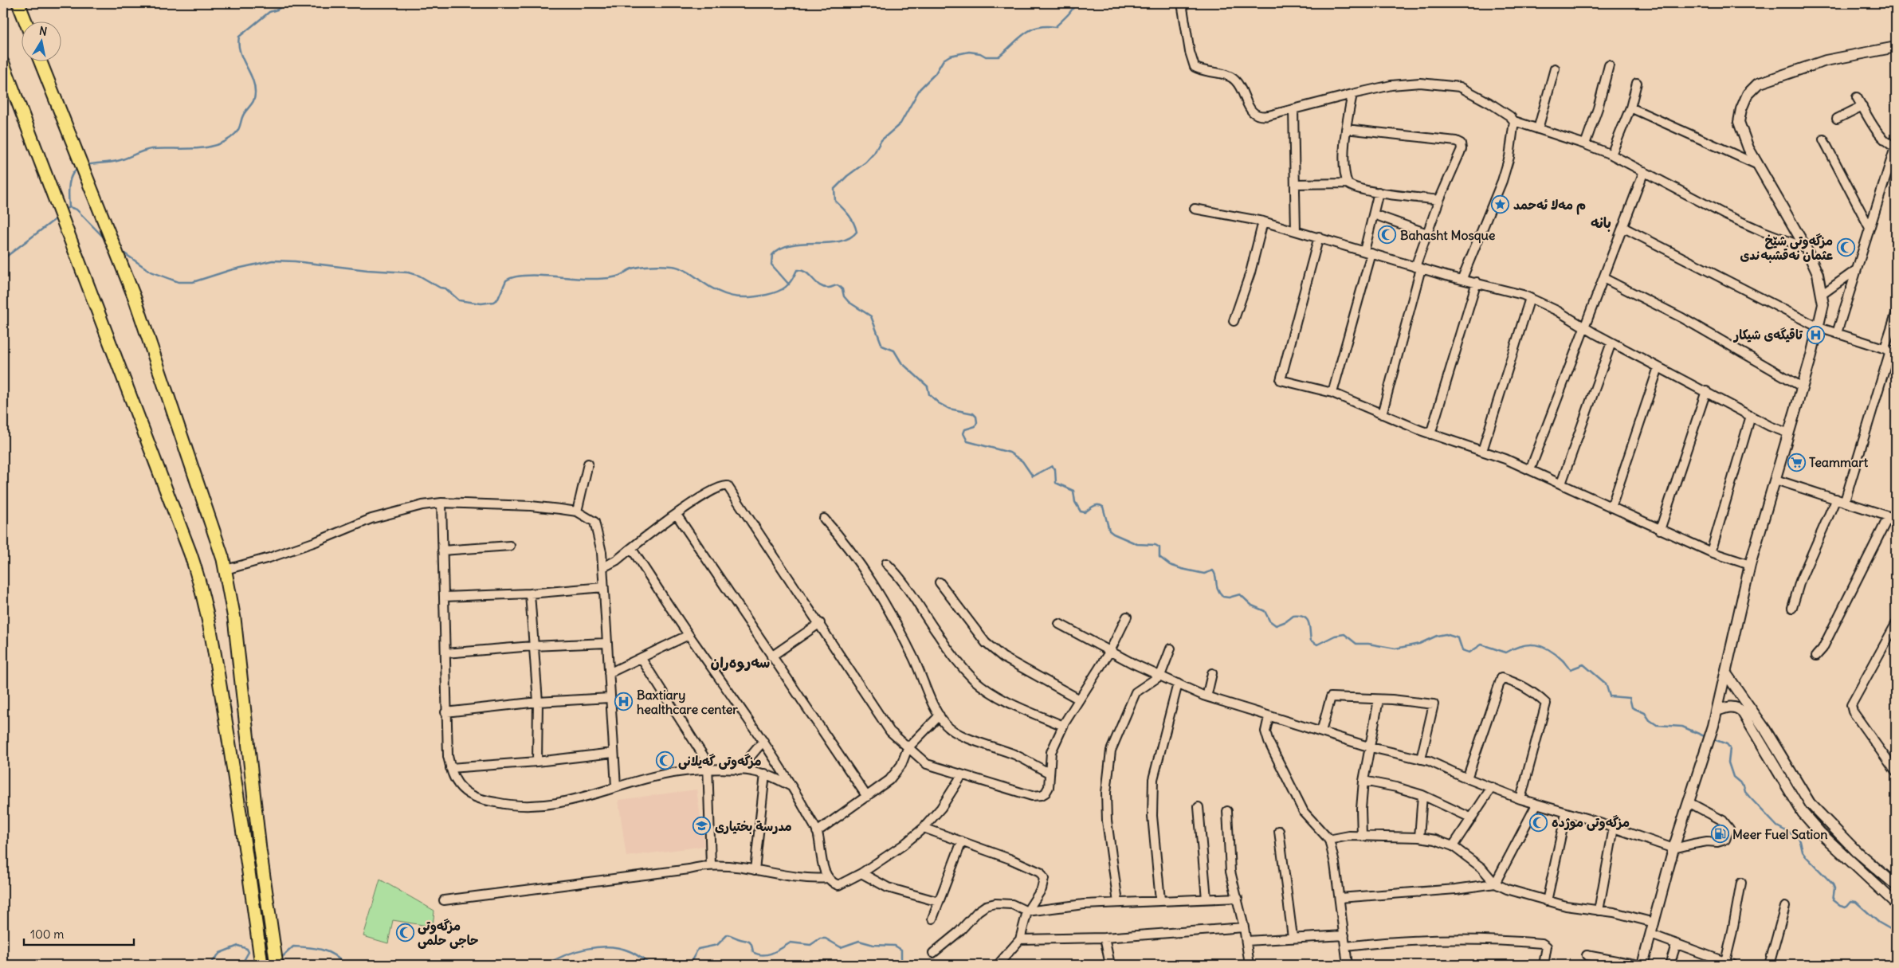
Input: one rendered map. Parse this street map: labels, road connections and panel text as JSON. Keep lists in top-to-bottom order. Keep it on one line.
{"districts":["بانە","سەروەران"],"places":{"place":["م مەلا ئەحمد"],"mosque":["Bahasht Mosque","مزگەوتی شێخ عثمان نەقشبەندی","مزگەوتی گەیلانی","مزگەوتی موژدە","مزگەوتی حاجی حلمی"],"hospital":["تاقیگەی شیکار","Baxtiary healthcare center"],"supermarket":["Teammart"],"school or university":["مدرسة بختيارى"],"fuel station":["Meer Fuel Sation"]},"scale_bar":"100 m","north":"top"}
